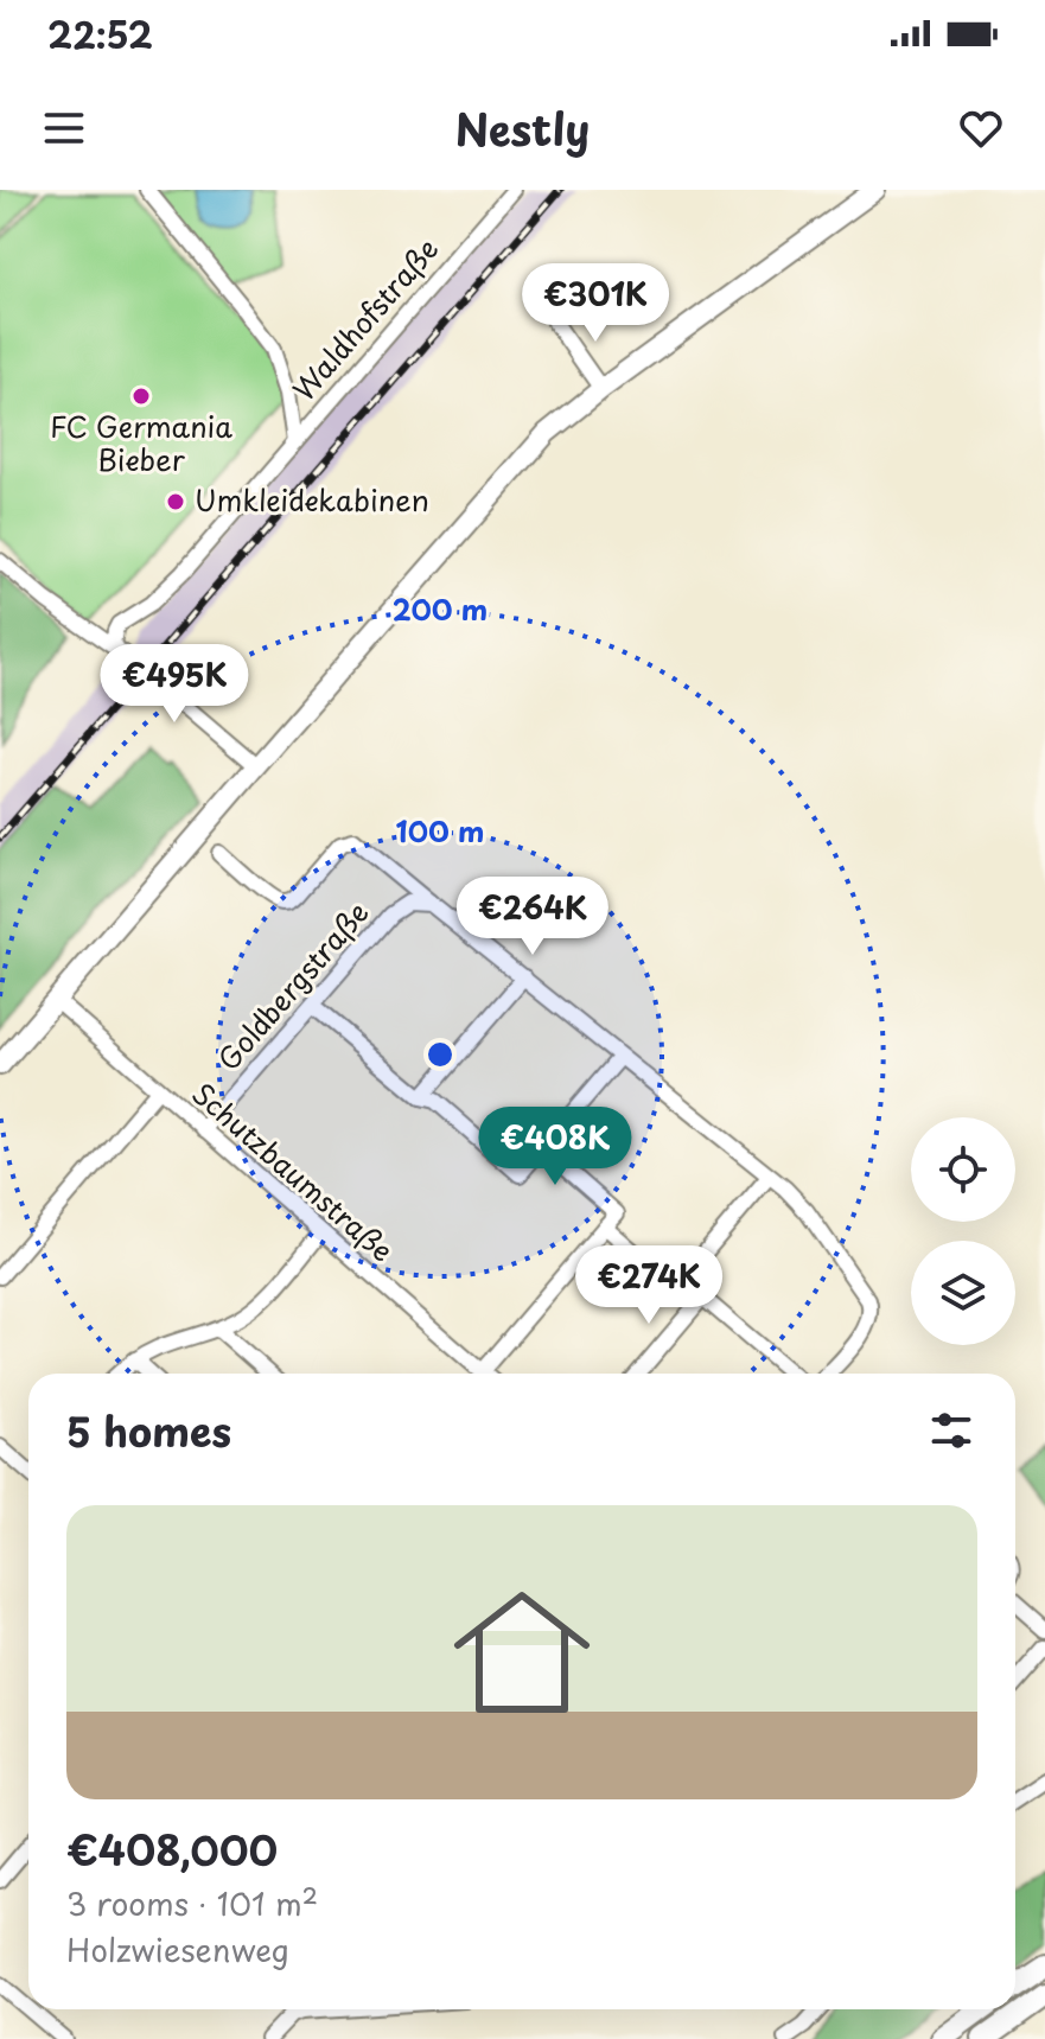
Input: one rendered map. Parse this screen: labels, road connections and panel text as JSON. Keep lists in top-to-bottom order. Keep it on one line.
{"streets":{"street":["Waldhofstraße","Goldbergstraße","Schutzbaumstraße"]},"crossings":[["Goldbergstraße","Schutzbaumstraße"]],"places":["FC Germania Bieber","Umkleidekabinen"],"page":{"status":"22:52","header":"Nestly","price":["€301K","€495K","€264K","€408K","€274K"],"heading":"5 homes","list":[{"name":"€408,000","note":"3 rooms · 101 m² · Holzwiesenweg"}]},"rings":["200 m","100 m"]}
